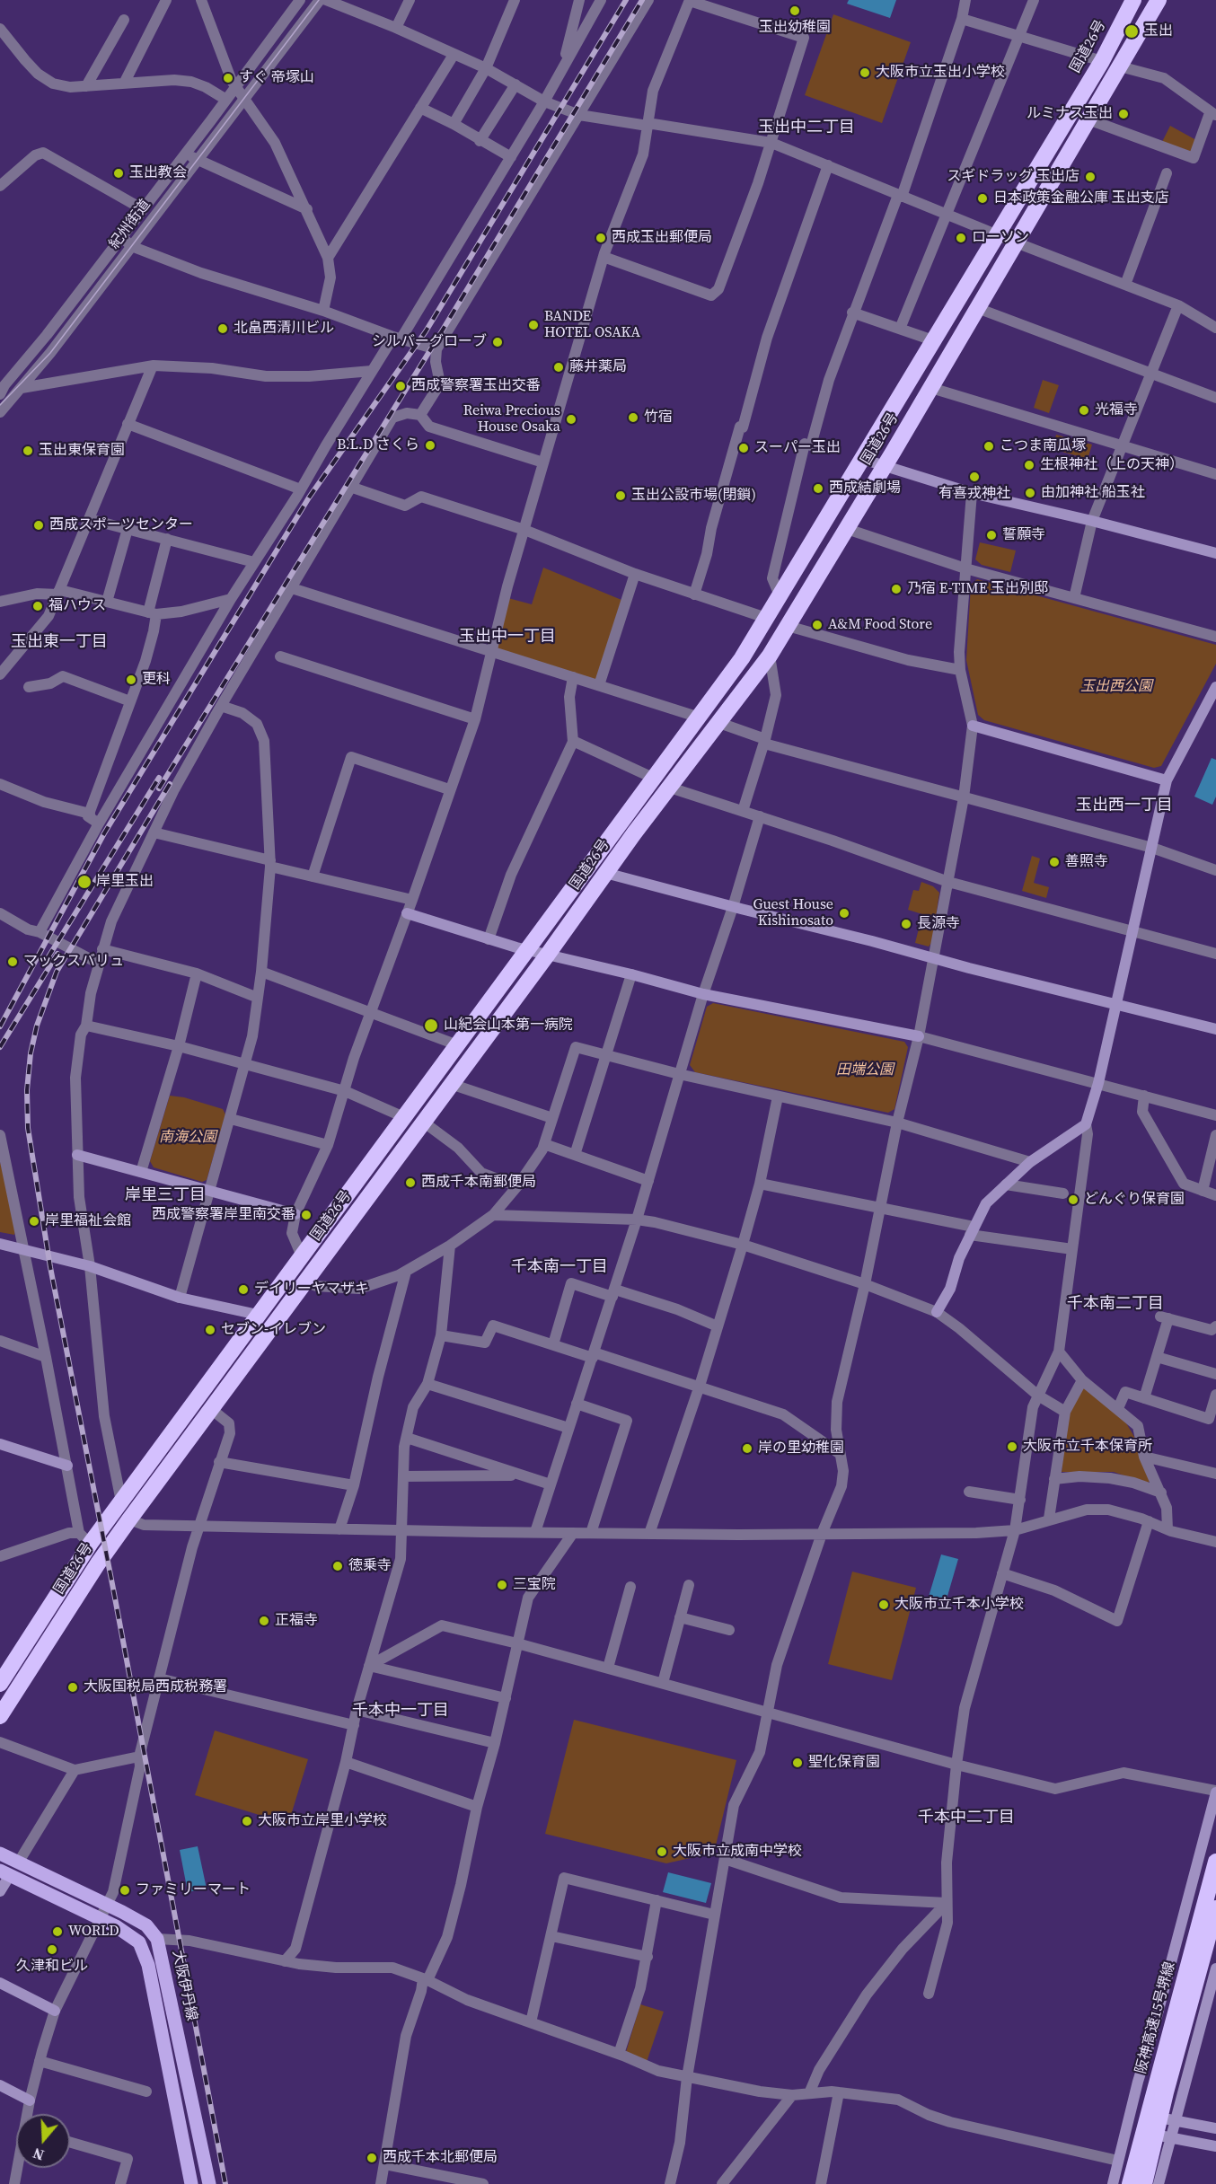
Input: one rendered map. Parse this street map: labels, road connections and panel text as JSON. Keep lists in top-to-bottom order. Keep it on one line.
{"streets":{"highway":["国道26号","阪神高速15号堺線"],"main road":["大阪伊丹線"],"street":["紀州街道"]},"districts":["玉出中二丁目","玉出中一丁目","玉出東一丁目","玉出西一丁目","岸里三丁目","千本南一丁目","千本南二丁目","千本中一丁目","千本中二丁目"],"parks":["玉出西公園","田端公園","南海公園"],"places":["玉出幼稚園","玉出","大阪市立玉出小学校","すぐ 帝塚山","ルミナス玉出","玉出教会","スギドラッグ 玉出店","日本政策金融公庫 玉出支店","西成玉出郵便局","ローソン","BANDE HOTEL OSAKA","北畠西清川ビル","シルバーグローブ","藤井薬局","西成警察署玉出交番","光福寺","竹宿","Reiwa Precious House Osaka","B.L.D さくら","こつま南瓜塚","スーパー玉出","玉出東保育園","生根神社（上の天神）","有喜戎神社","西成結劇場","由加神社 船玉社","玉出公設市場(閉鎖)","西成スポーツセンター","誓願寺","乃宿 E-TIME 玉出別邸","福ハウス","A&M Food Store","更科","善照寺","岸里玉出","Guest House Kishinosato","長源寺","マックスバリュ","山紀会山本第一病院","西成千本南郵便局","どんぐり保育園","西成警察署岸里南交番","岸里福祉会館","デイリーヤマザキ","セブン-イレブン","大阪市立千本保育所","岸の里幼稚園","徳乗寺","三宝院","大阪市立千本小学校","正福寺","大阪国税局西成税務署","聖化保育園","大阪市立岸里小学校","大阪市立成南中学校","ファミリーマート","WORLD","久津和ビル","西成千本北郵便局"],"north":"bottom"}
